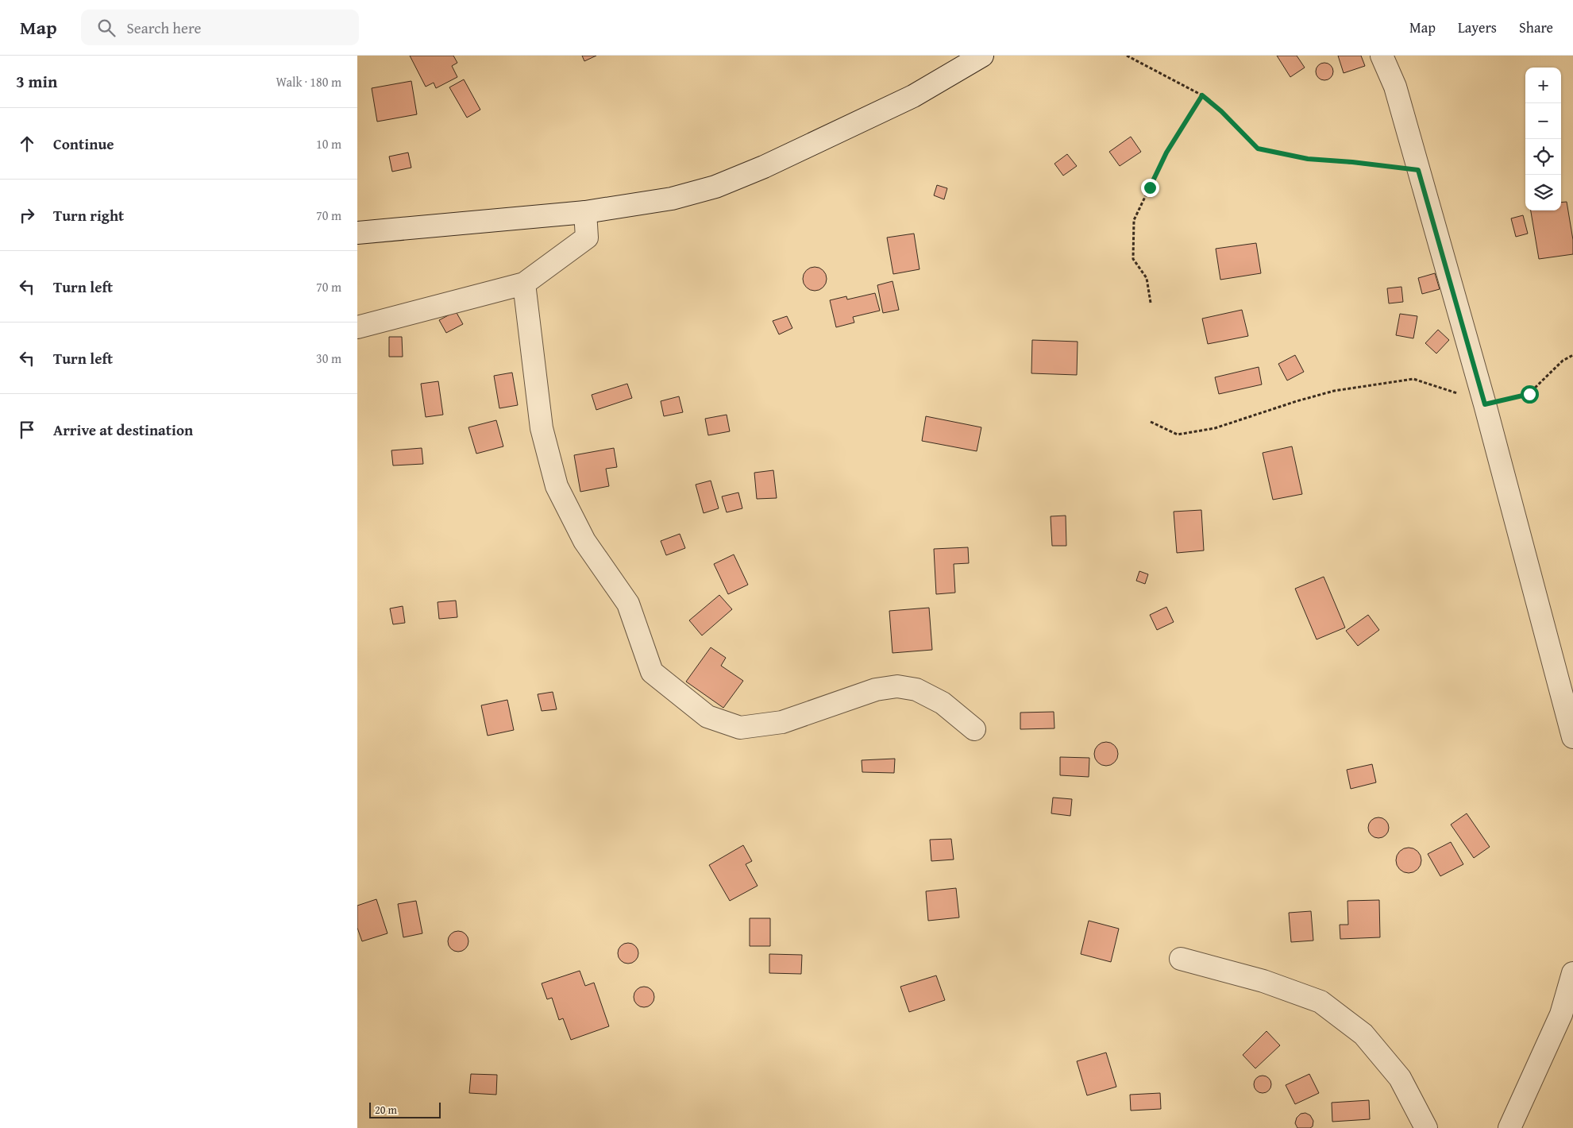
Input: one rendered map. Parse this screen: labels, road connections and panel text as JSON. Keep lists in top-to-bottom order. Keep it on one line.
{"scale_bar":"20 m","page":{"header":"Map","search":"Search here","nav":["Map","Layers","Share"],"heading":["3 min","Walk · 180 m"],"map_buttons":["+","−"],"list":[["Continue","10 m"],["Turn right","70 m"],["Turn left","70 m"],["Turn left","30 m"],"Arrive at destination"],"scale":"20 m"}}
